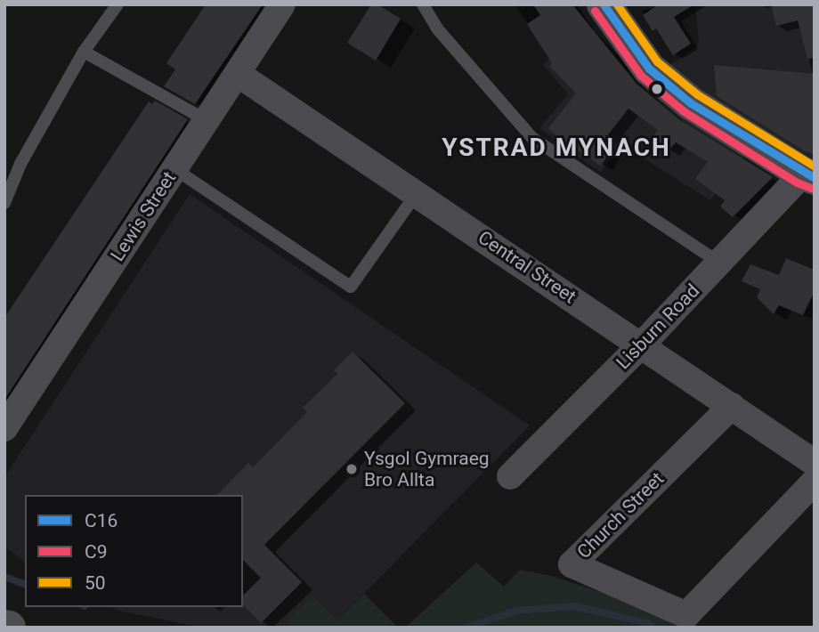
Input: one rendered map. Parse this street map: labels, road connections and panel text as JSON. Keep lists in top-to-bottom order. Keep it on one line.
{"streets":{"street":["Lewis Street","Central Street","Lisburn Road","Church Street"]},"crossings":[["Lewis Street","Central Street"],["Central Street","Lisburn Road"],["Central Street","Church Street"]],"districts":["YSTRAD MYNACH"],"places":["Ysgol Gymraeg Bro Allta"],"lines":["transit line C16","transit line 50","transit line C9"],"legend":["C16","C9","50"]}
